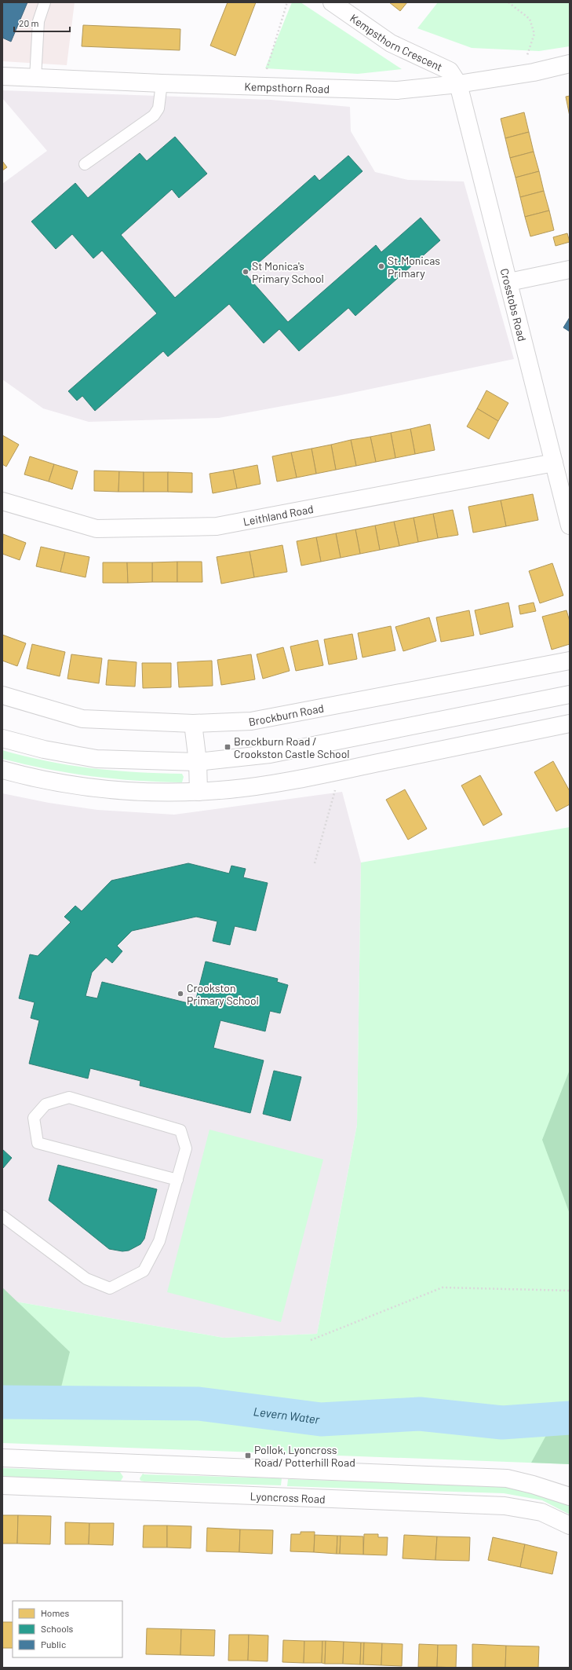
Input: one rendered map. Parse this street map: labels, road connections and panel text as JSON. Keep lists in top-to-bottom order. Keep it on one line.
{"streets":{"street":["Kempsthorn Crescent","Kempsthorn Road","Crosstobs Road","Leithland Road","Brockburn Road","Lyoncross Road"]},"crossings":[["Kempsthorn Crescent","Kempsthorn Road"],["Kempsthorn Crescent","Crosstobs Road"],["Kempsthorn Road","Crosstobs Road"],["Crosstobs Road","Leithland Road"]],"water":["Levern Water"],"places":{"other":["St.Monicas Primary","St Monica's Primary School","Crookston Primary School"],"transit":["Brockburn Road / Crookston Castle School","Pollok, Lyoncross Road/ Potterhill Road"]},"legend":["Homes","Schools","Public"],"scale_bar":"20 m"}
